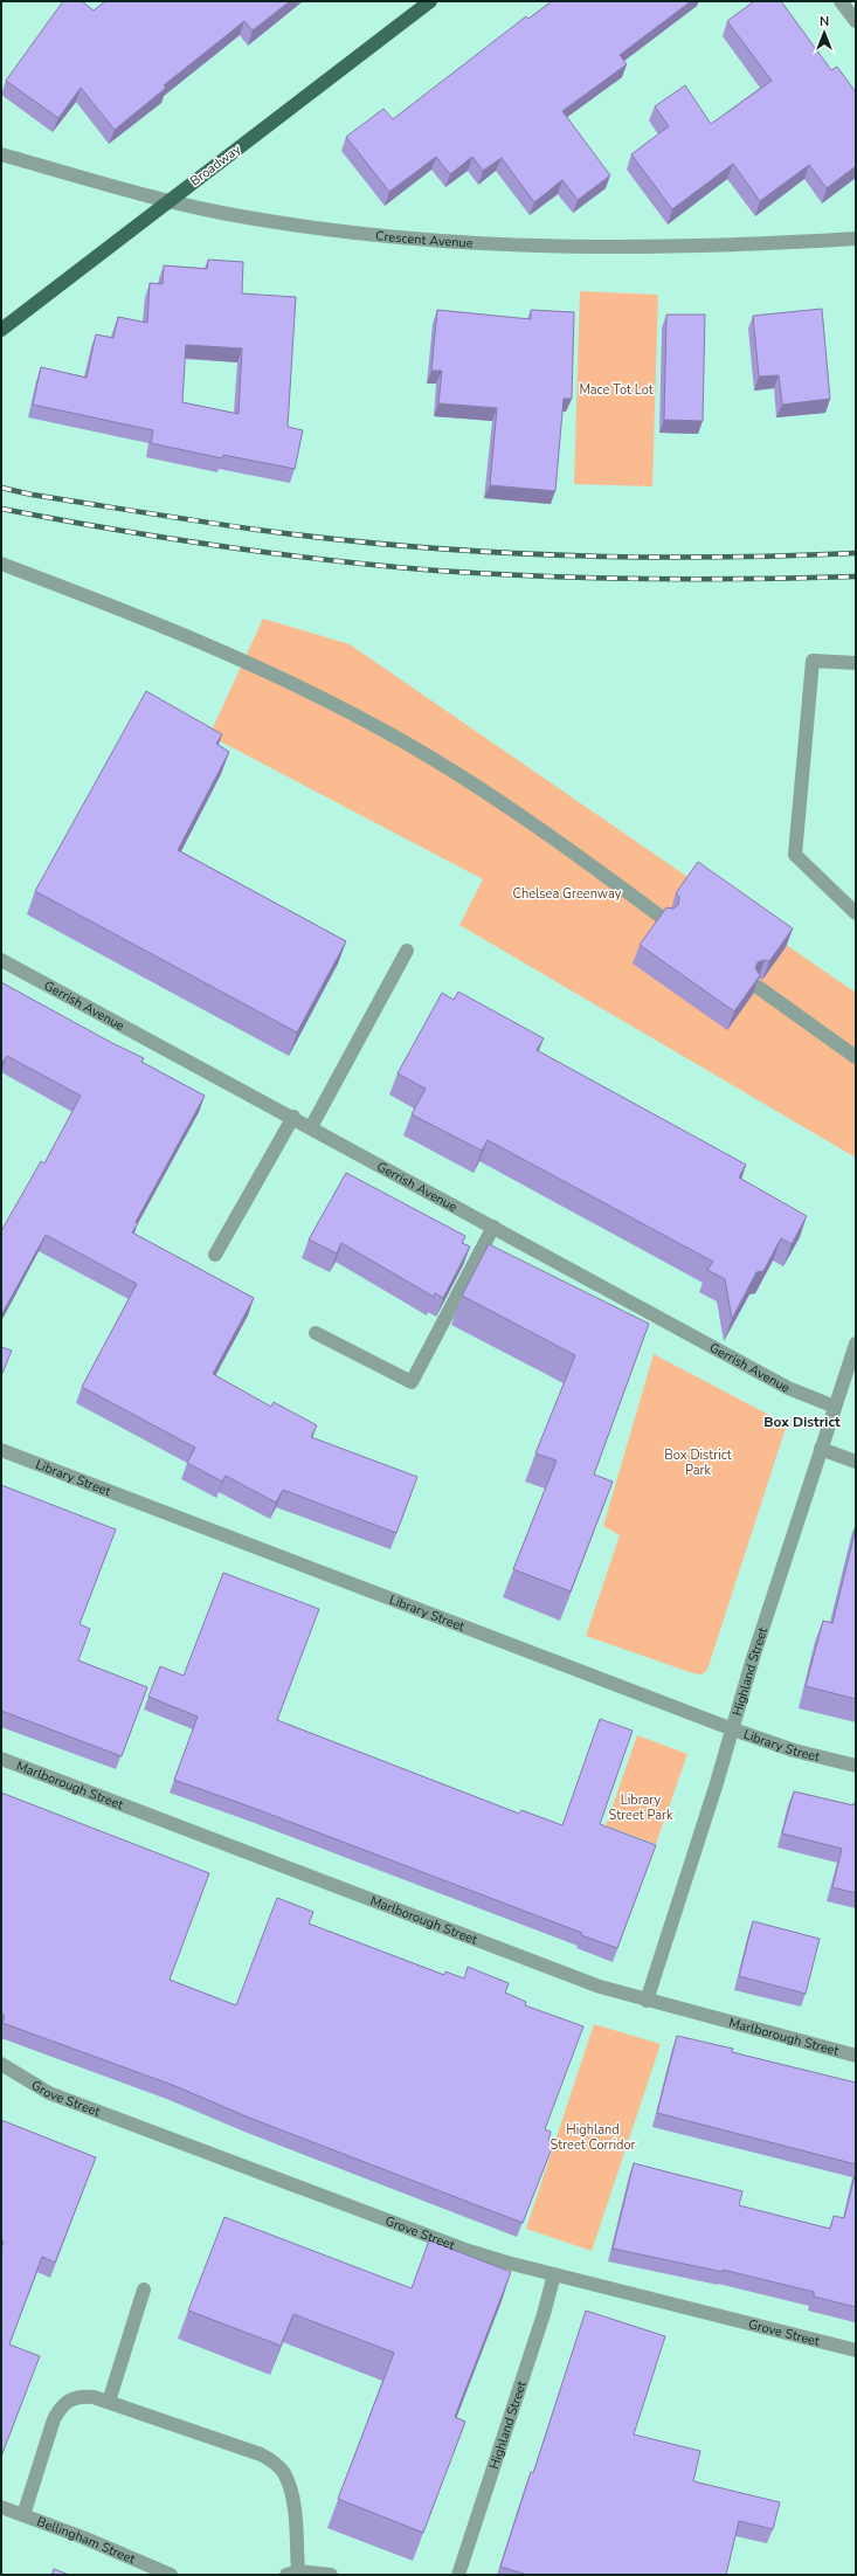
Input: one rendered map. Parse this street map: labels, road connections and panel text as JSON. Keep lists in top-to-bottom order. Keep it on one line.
{"streets":{"main road":["Broadway"],"street":["Crescent Avenue","Gerrish Avenue","Library Street","Highland Street","Marlborough Street","Grove Street","Bellingham Street"]},"crossings":[["Broadway","Crescent Avenue"],["Gerrish Avenue","Highland Street"],["Library Street","Highland Street"],["Highland Street","Marlborough Street"],["Highland Street","Grove Street"]],"districts":["Box District"],"parks":["Mace Tot Lot","Chelsea Greenway","Box District Park","Library Street Park","Highland Street Corridor"],"north":"top"}
